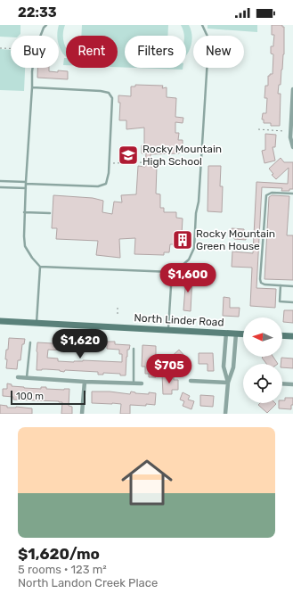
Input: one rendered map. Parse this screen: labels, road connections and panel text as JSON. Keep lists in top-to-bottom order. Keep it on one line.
{"streets":{"main road":["North Linder Road"]},"places":{"school or university":["Rocky Mountain High School"],"building":["Rocky Mountain Green House"]},"scale_bar":"100 m","north":"left","page":{"status":"22:33","chip":["Buy","Rent","Filters","New"],"price":["$1,600","$1,620","$705"],"scale":"100 m","list":[{"name":"$1,620/mo","note":"5 rooms · 123 m² · North Landon Creek Place"}]}}
